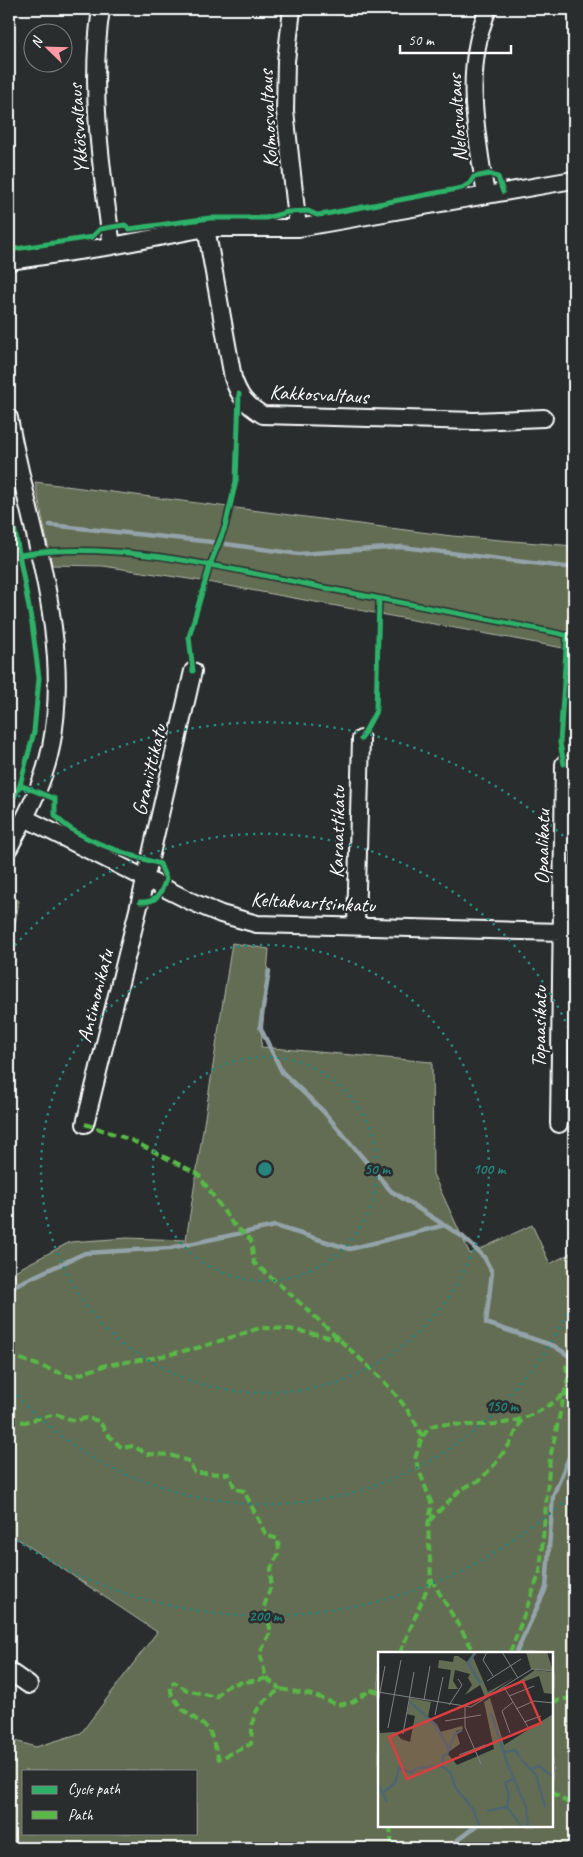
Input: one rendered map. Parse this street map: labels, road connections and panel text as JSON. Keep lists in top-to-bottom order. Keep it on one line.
{"streets":{"street":["Nelosvaltaus","Kolmosvaltaus","Ykkösvaltaus","Kakkosvaltaus","Graniittikatu","Karaattikatu","Opaalikatu","Keltakvartsinkatu","Antimonikatu","Topaasikatu"]},"crossings":[["Graniittikatu","Keltakvartsinkatu"],["Graniittikatu","Antimonikatu"],["Karaattikatu","Keltakvartsinkatu"],["Opaalikatu","Keltakvartsinkatu"],["Opaalikatu","Topaasikatu"],["Keltakvartsinkatu","Antimonikatu"],["Keltakvartsinkatu","Topaasikatu"]],"legend":["Cycle path","Path"],"scale_bar":"50 m","north":"top left","rings":["50 m","100 m","150 m","200 m"]}
